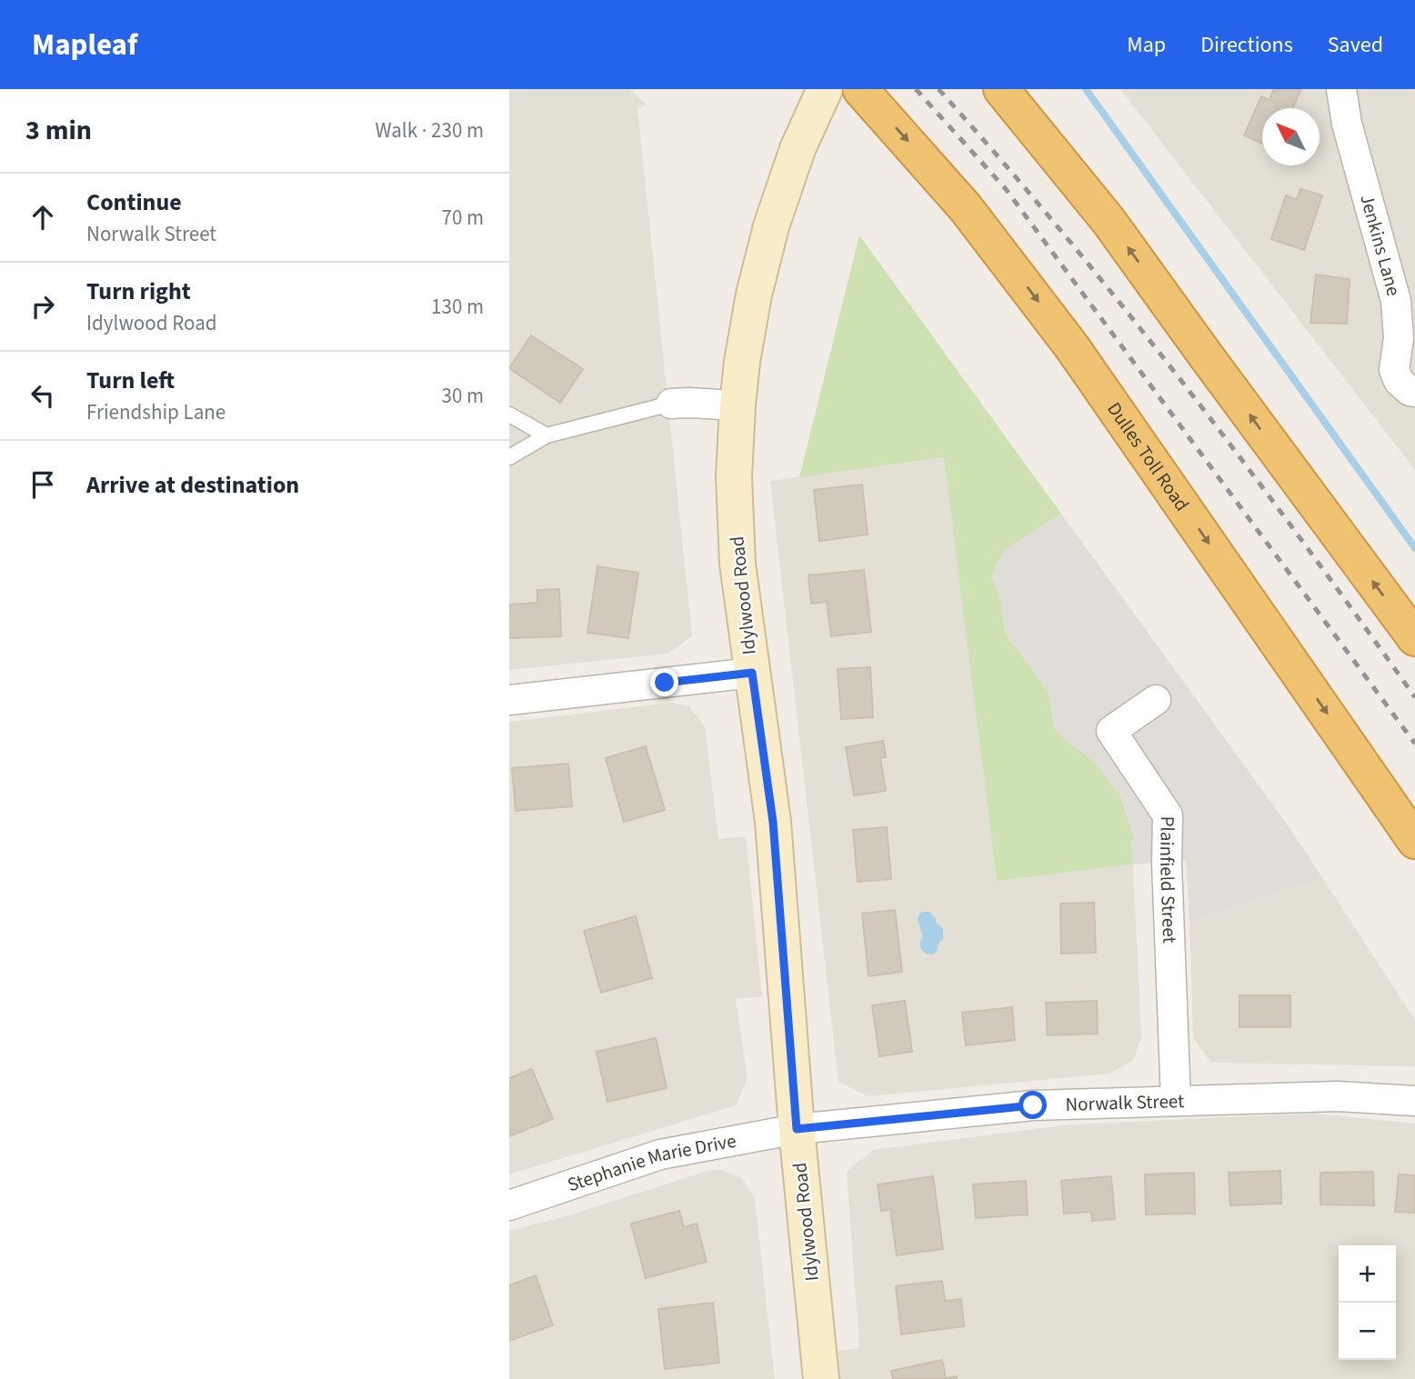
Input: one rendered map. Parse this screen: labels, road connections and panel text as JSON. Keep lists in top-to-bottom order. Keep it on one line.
{"streets":{"highway":["Dulles Toll Road"],"main road":["Idylwood Road"],"street":["Jenkins Lane","Plainfield Street","Norwalk Street","Stephanie Marie Drive"]},"crossings":[["Idylwood Road","Norwalk Street"],["Idylwood Road","Stephanie Marie Drive"],["Plainfield Street","Norwalk Street"],["Norwalk Street","Stephanie Marie Drive"]],"north":"top left","page":{"header":"Mapleaf","nav":["Map","Directions","Saved"],"heading":["3 min","Walk · 230 m"],"list":[["Continue","Norwalk Street","70 m"],["Turn right","Idylwood Road","130 m"],["Turn left","Friendship Lane","30 m"],"Arrive at destination"],"map_buttons":["+","−"]}}
